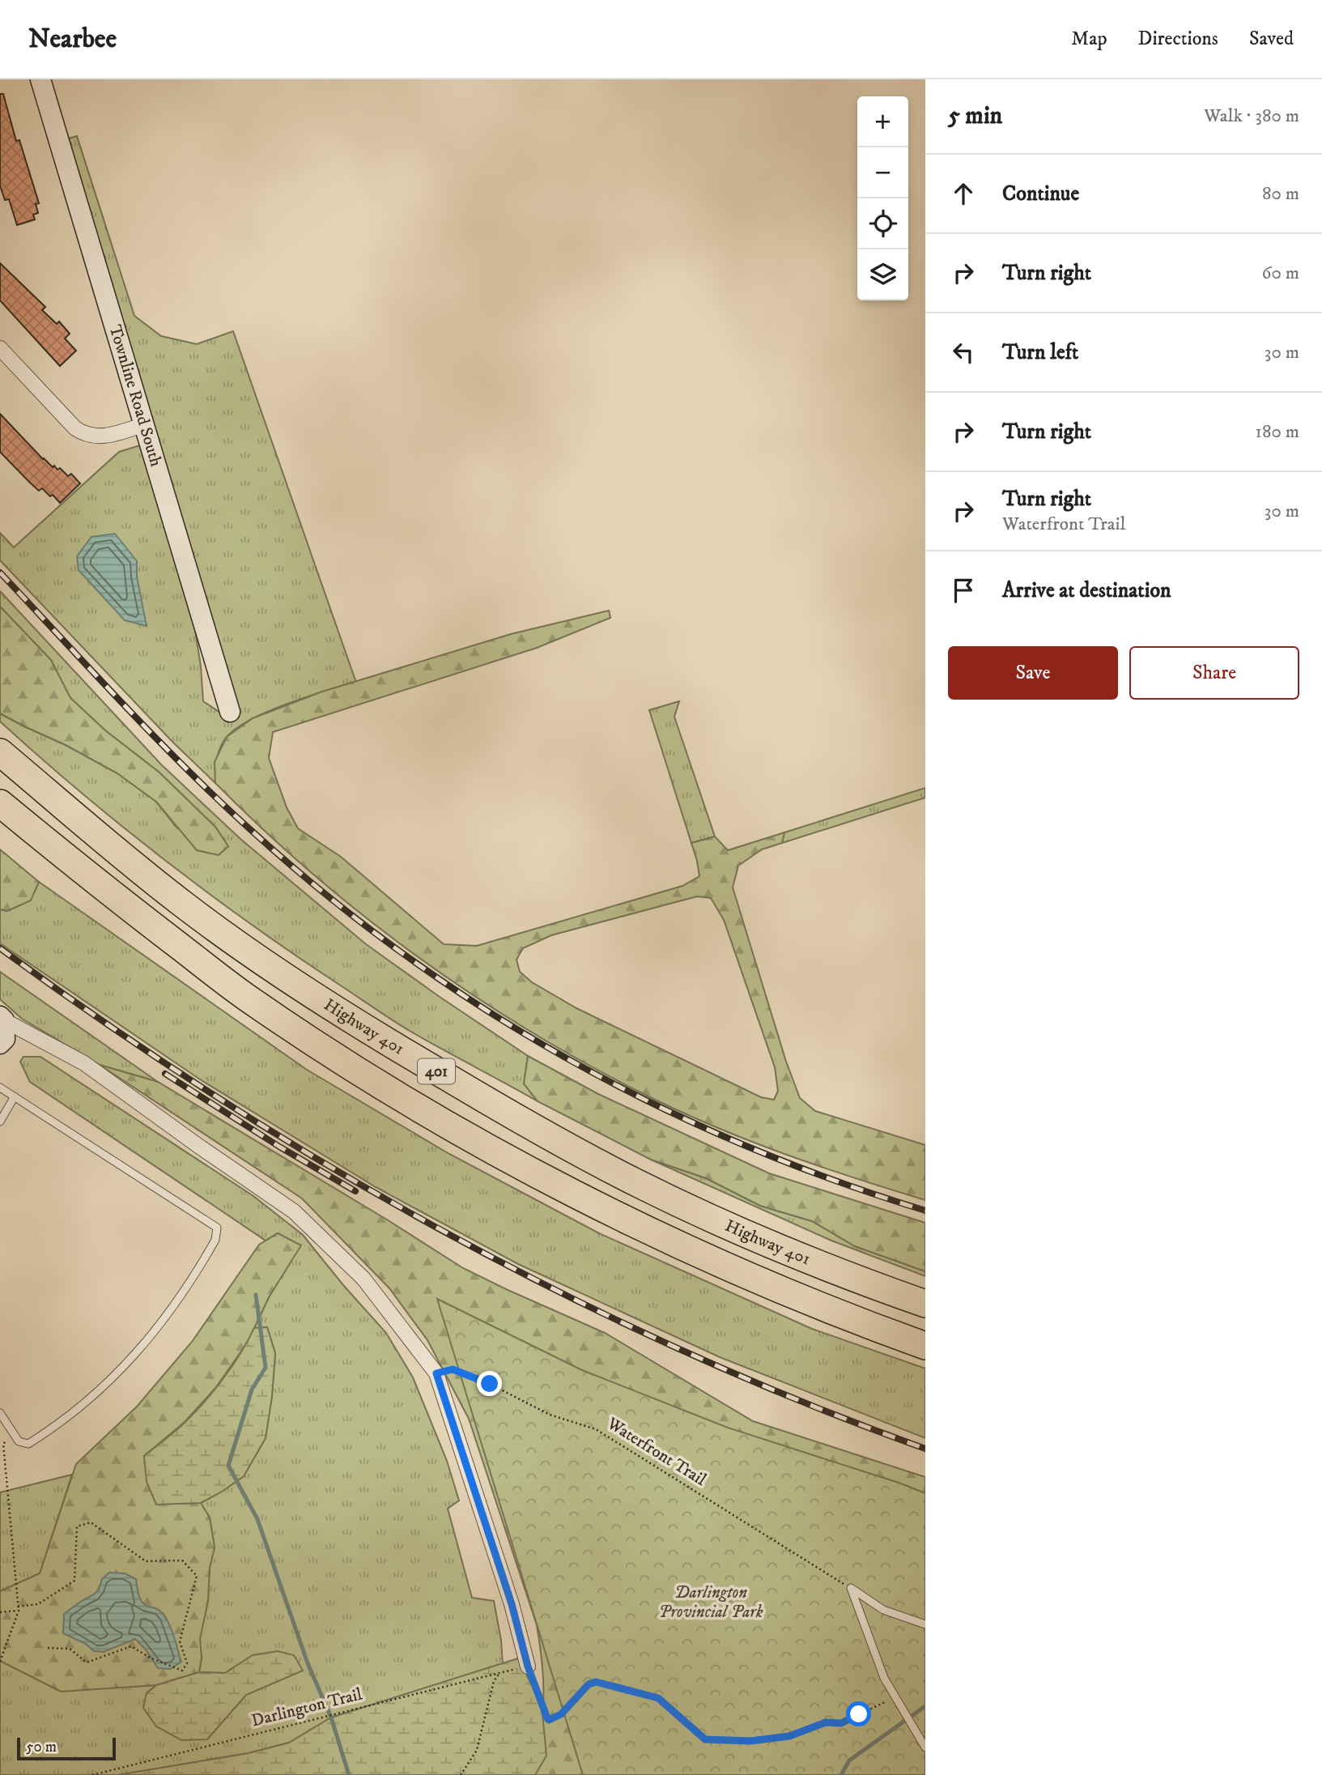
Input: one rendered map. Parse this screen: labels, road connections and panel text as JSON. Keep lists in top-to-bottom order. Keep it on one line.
{"streets":{"highway":["Highway 401","401"],"street":["Townline Road South"],"path":["Waterfront Trail","Darlington Trail"]},"parks":["Darlington Provincial Park"],"scale_bar":"50 m","page":{"header":"Nearbee","nav":["Map","Directions","Saved"],"heading":["5 min","Walk · 380 m"],"map_buttons":["+","−"],"list":[["Continue","80 m"],["Turn right","60 m"],["Turn left","30 m"],["Turn right","180 m"],["Turn right","Waterfront Trail","30 m"],"Arrive at destination"],"buttons":["Save","Share"],"scale":"50 m"}}
